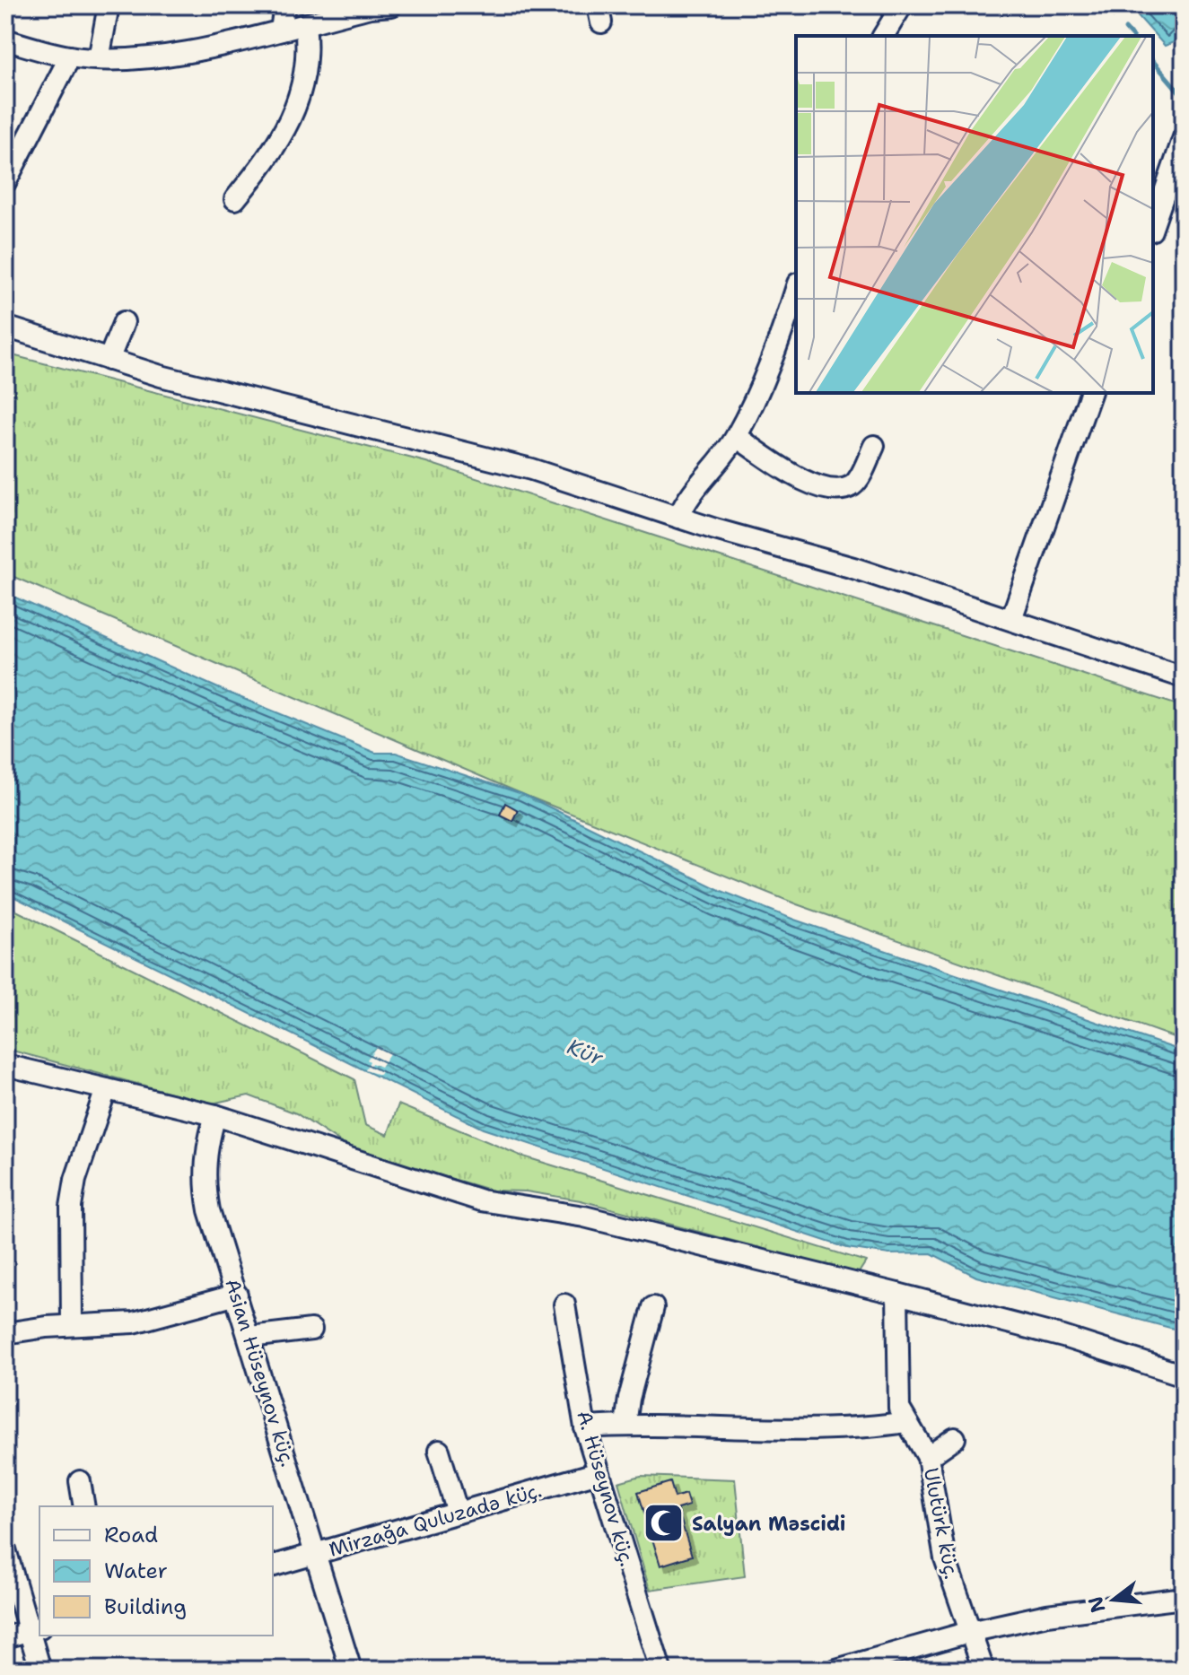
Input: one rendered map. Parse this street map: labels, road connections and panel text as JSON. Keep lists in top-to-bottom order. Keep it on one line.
{"streets":{"street":["Asian Hüseynov küç.","A. Hüseynov küç.","Mirzağa Quluzadə küç.","Ulutürk küç."]},"crossings":[["Asian Hüseynov küç.","Mirzağa Quluzadə küç."],["A. Hüseynov küç.","Mirzağa Quluzadə küç."]],"water":["Kür"],"places":{"mosque":["Salyan Məscidi"]},"legend":["Road","Water","Building"],"north":"left"}
